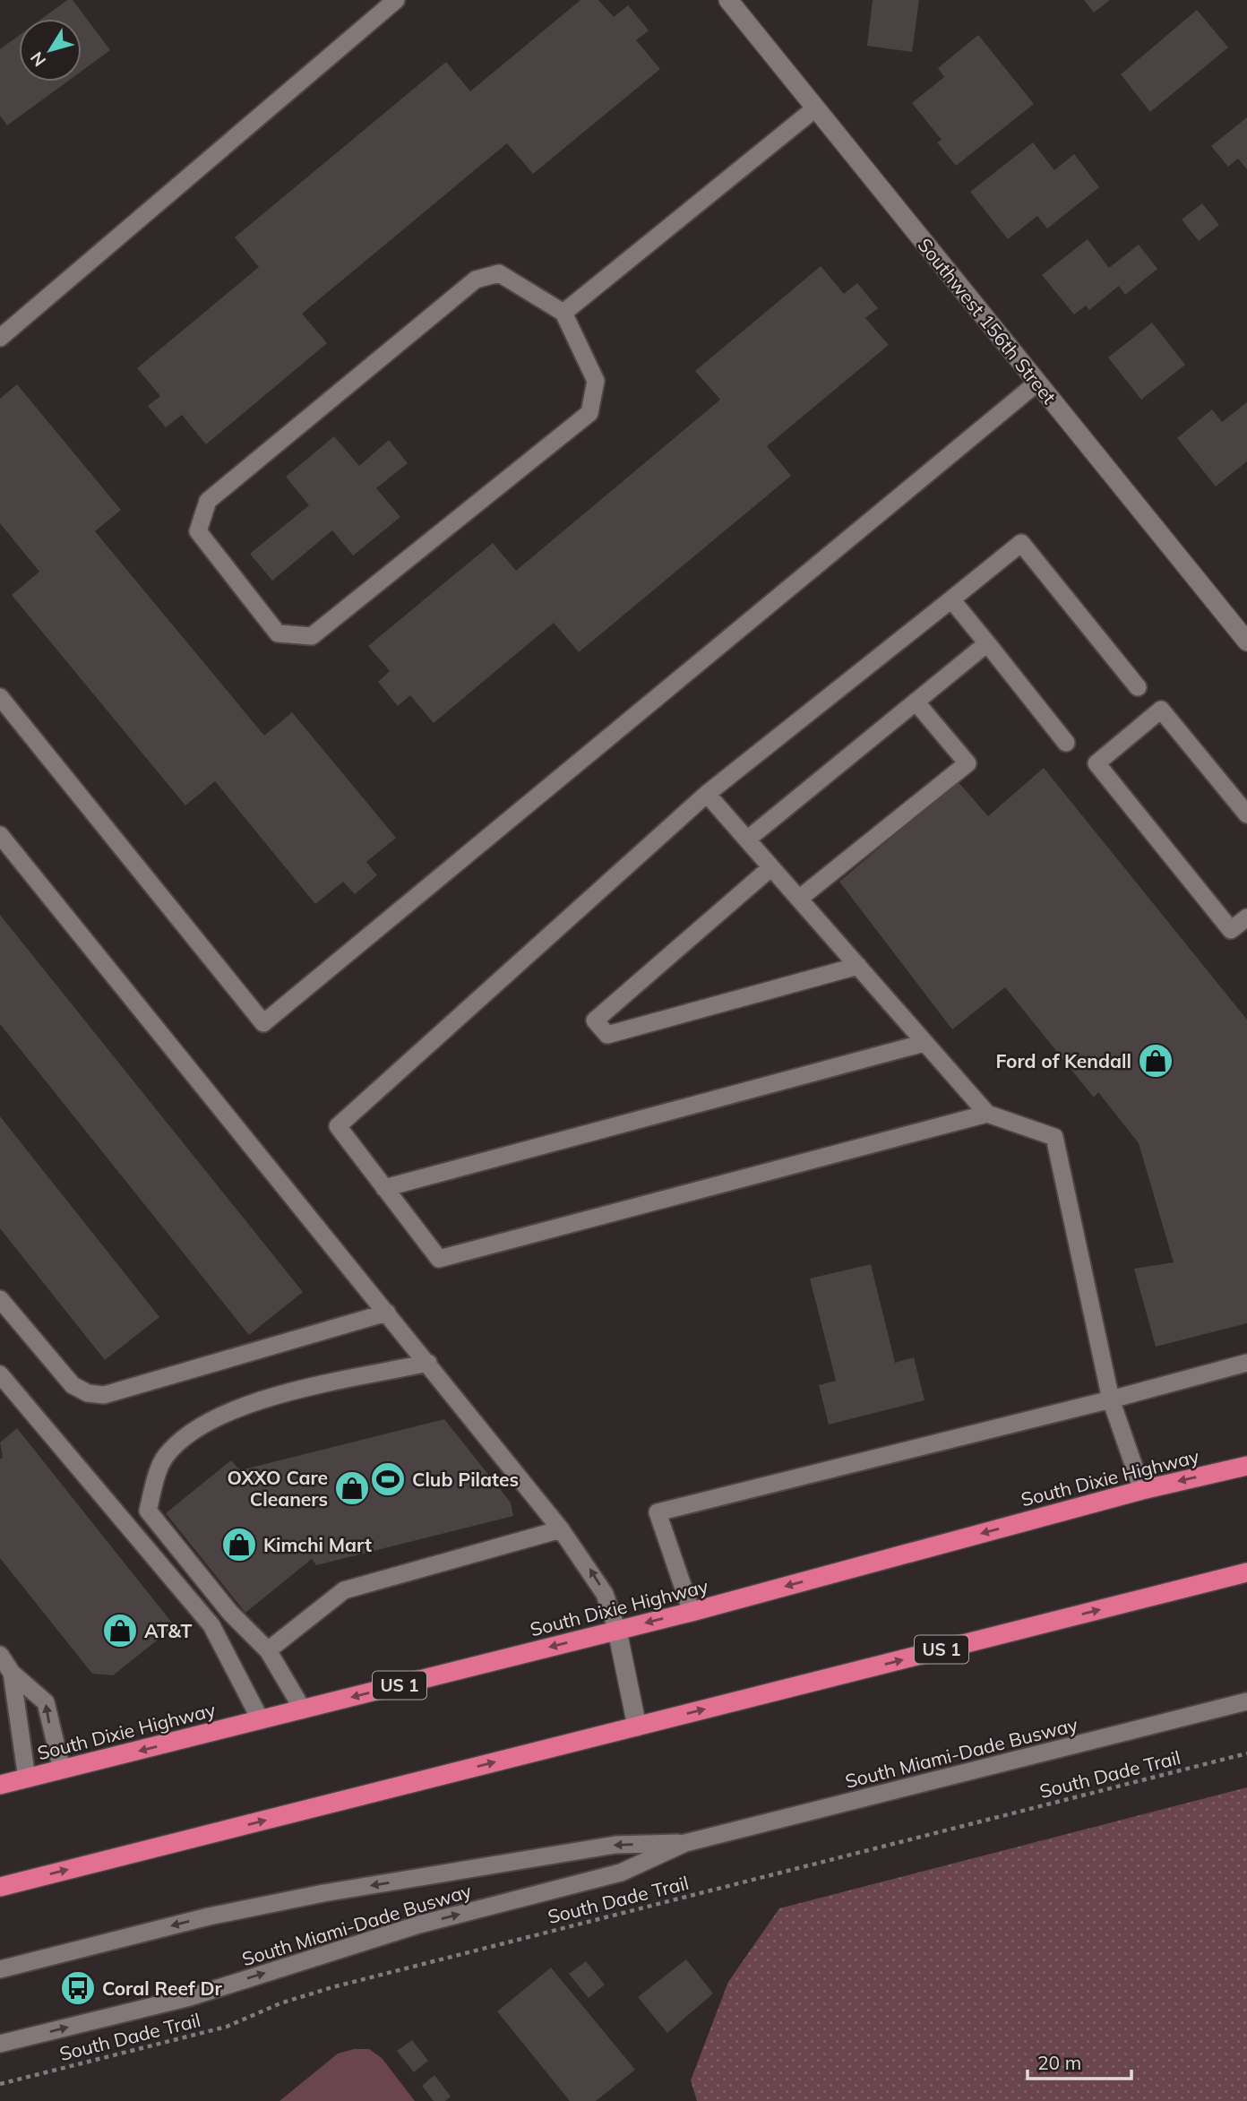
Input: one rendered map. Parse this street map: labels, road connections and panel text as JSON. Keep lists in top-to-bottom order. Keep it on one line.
{"streets":{"highway":["South Dixie Highway","US 1"],"street":["Southwest 156th Street"],"lane":["South Miami-Dade Busway"],"path":["South Dade Trail"]},"places":{"shop":["Ford of Kendall","OXXO Care Cleaners","Kimchi Mart","AT&T"],"sports":["Club Pilates"],"bus stop":["Coral Reef Dr"]},"scale_bar":"20 m","north":"bottom left"}
